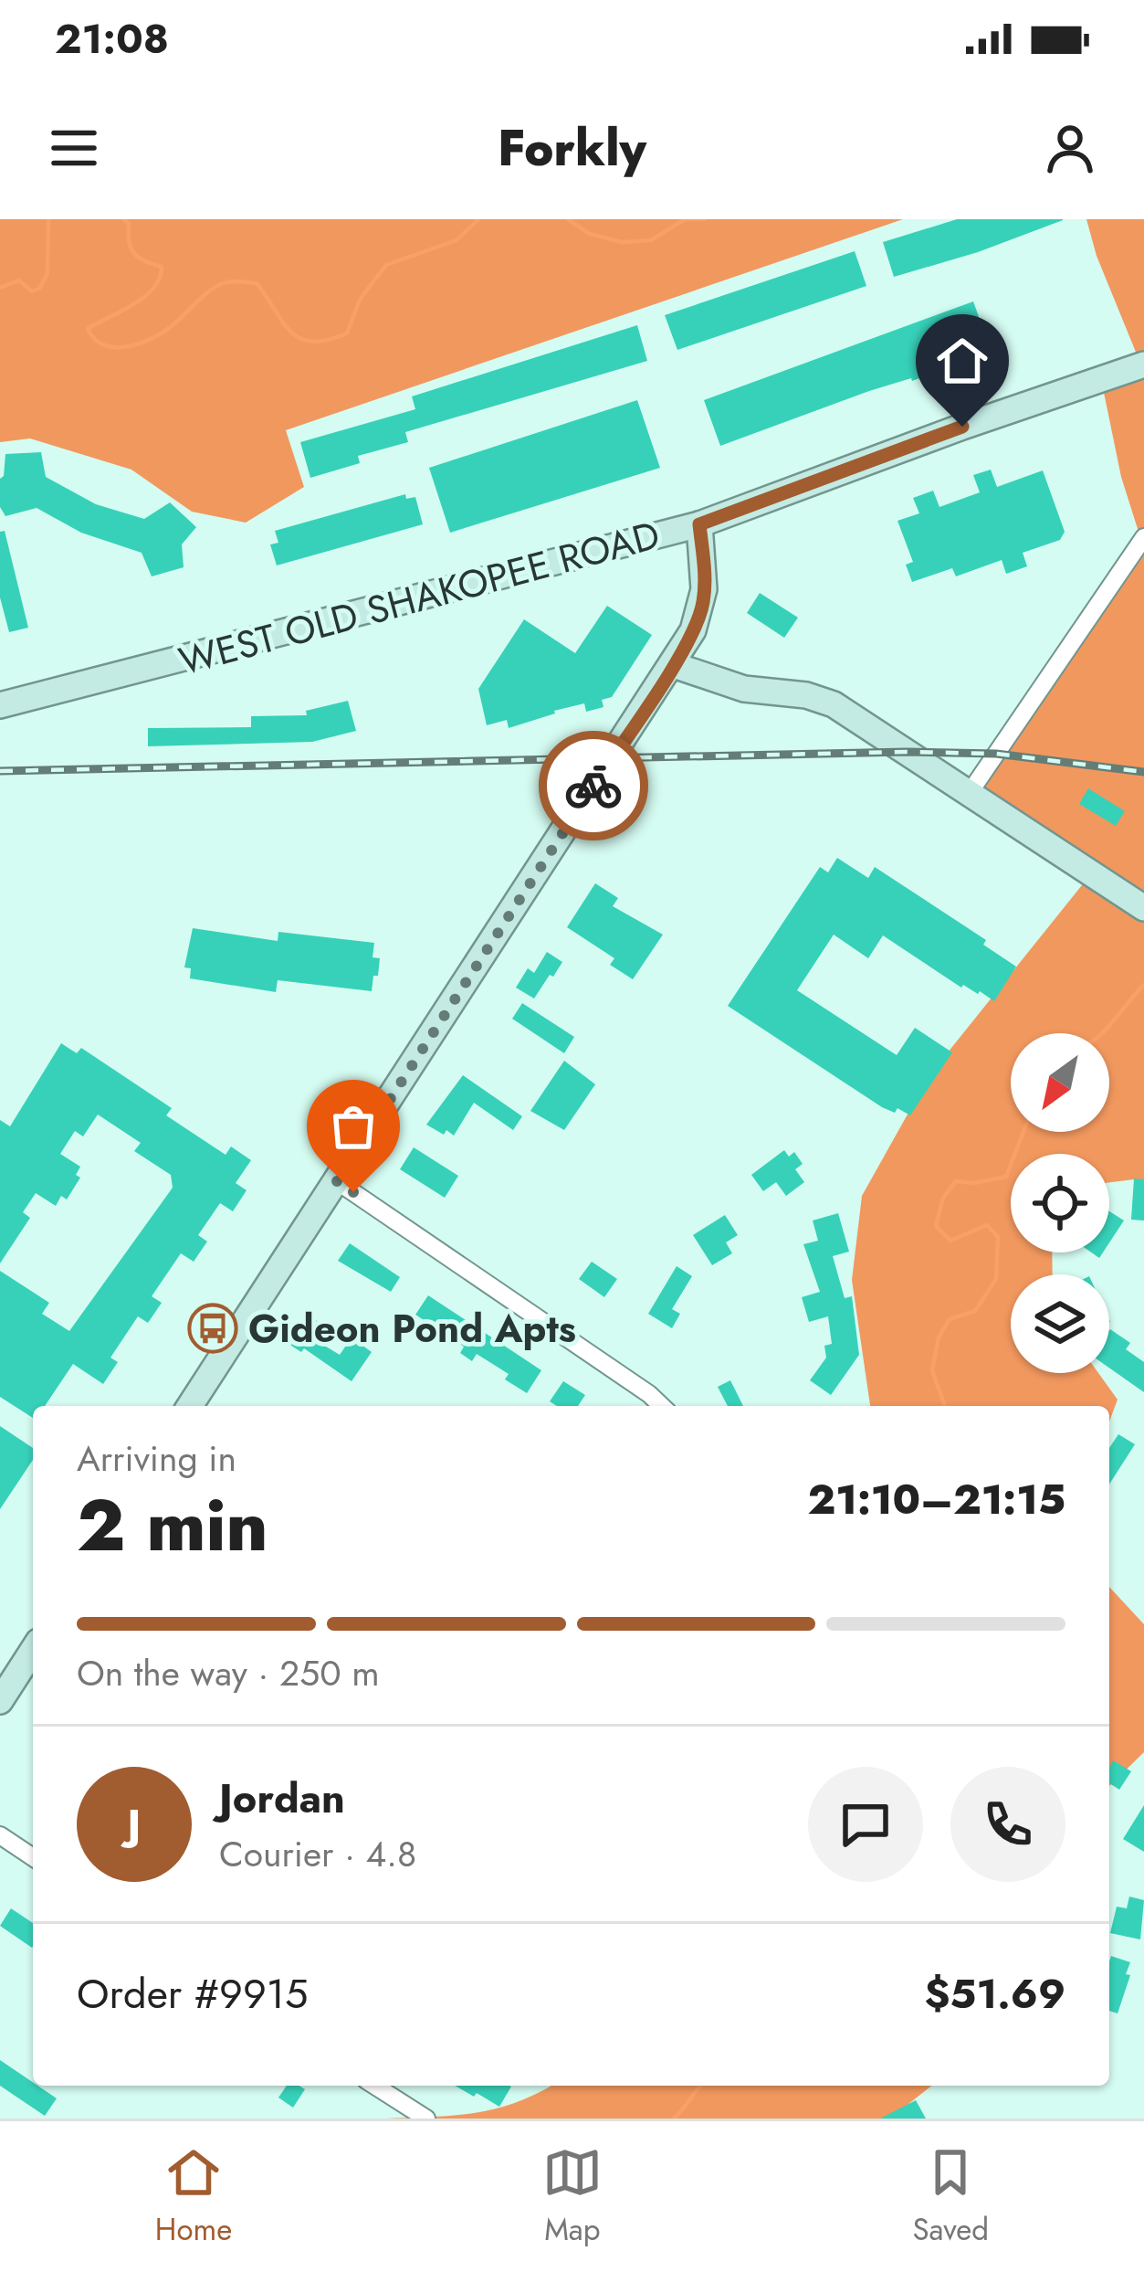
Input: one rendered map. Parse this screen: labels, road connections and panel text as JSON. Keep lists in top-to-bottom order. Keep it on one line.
{"streets":{"main road":["WEST OLD SHAKOPEE ROAD"]},"places":{"bus stop":["Gideon Pond Apts"]},"north":"bottom left","page":{"status":"21:08","header":"Forkly","heading":["2 min","Arriving in","21:10–21:15"],"panel":["Jordan","Courier · 4.8","Order #9915","$51.69"],"bar":"On the way · 250 m","round":"J","tabs":["Home","Map","Saved"]}}
